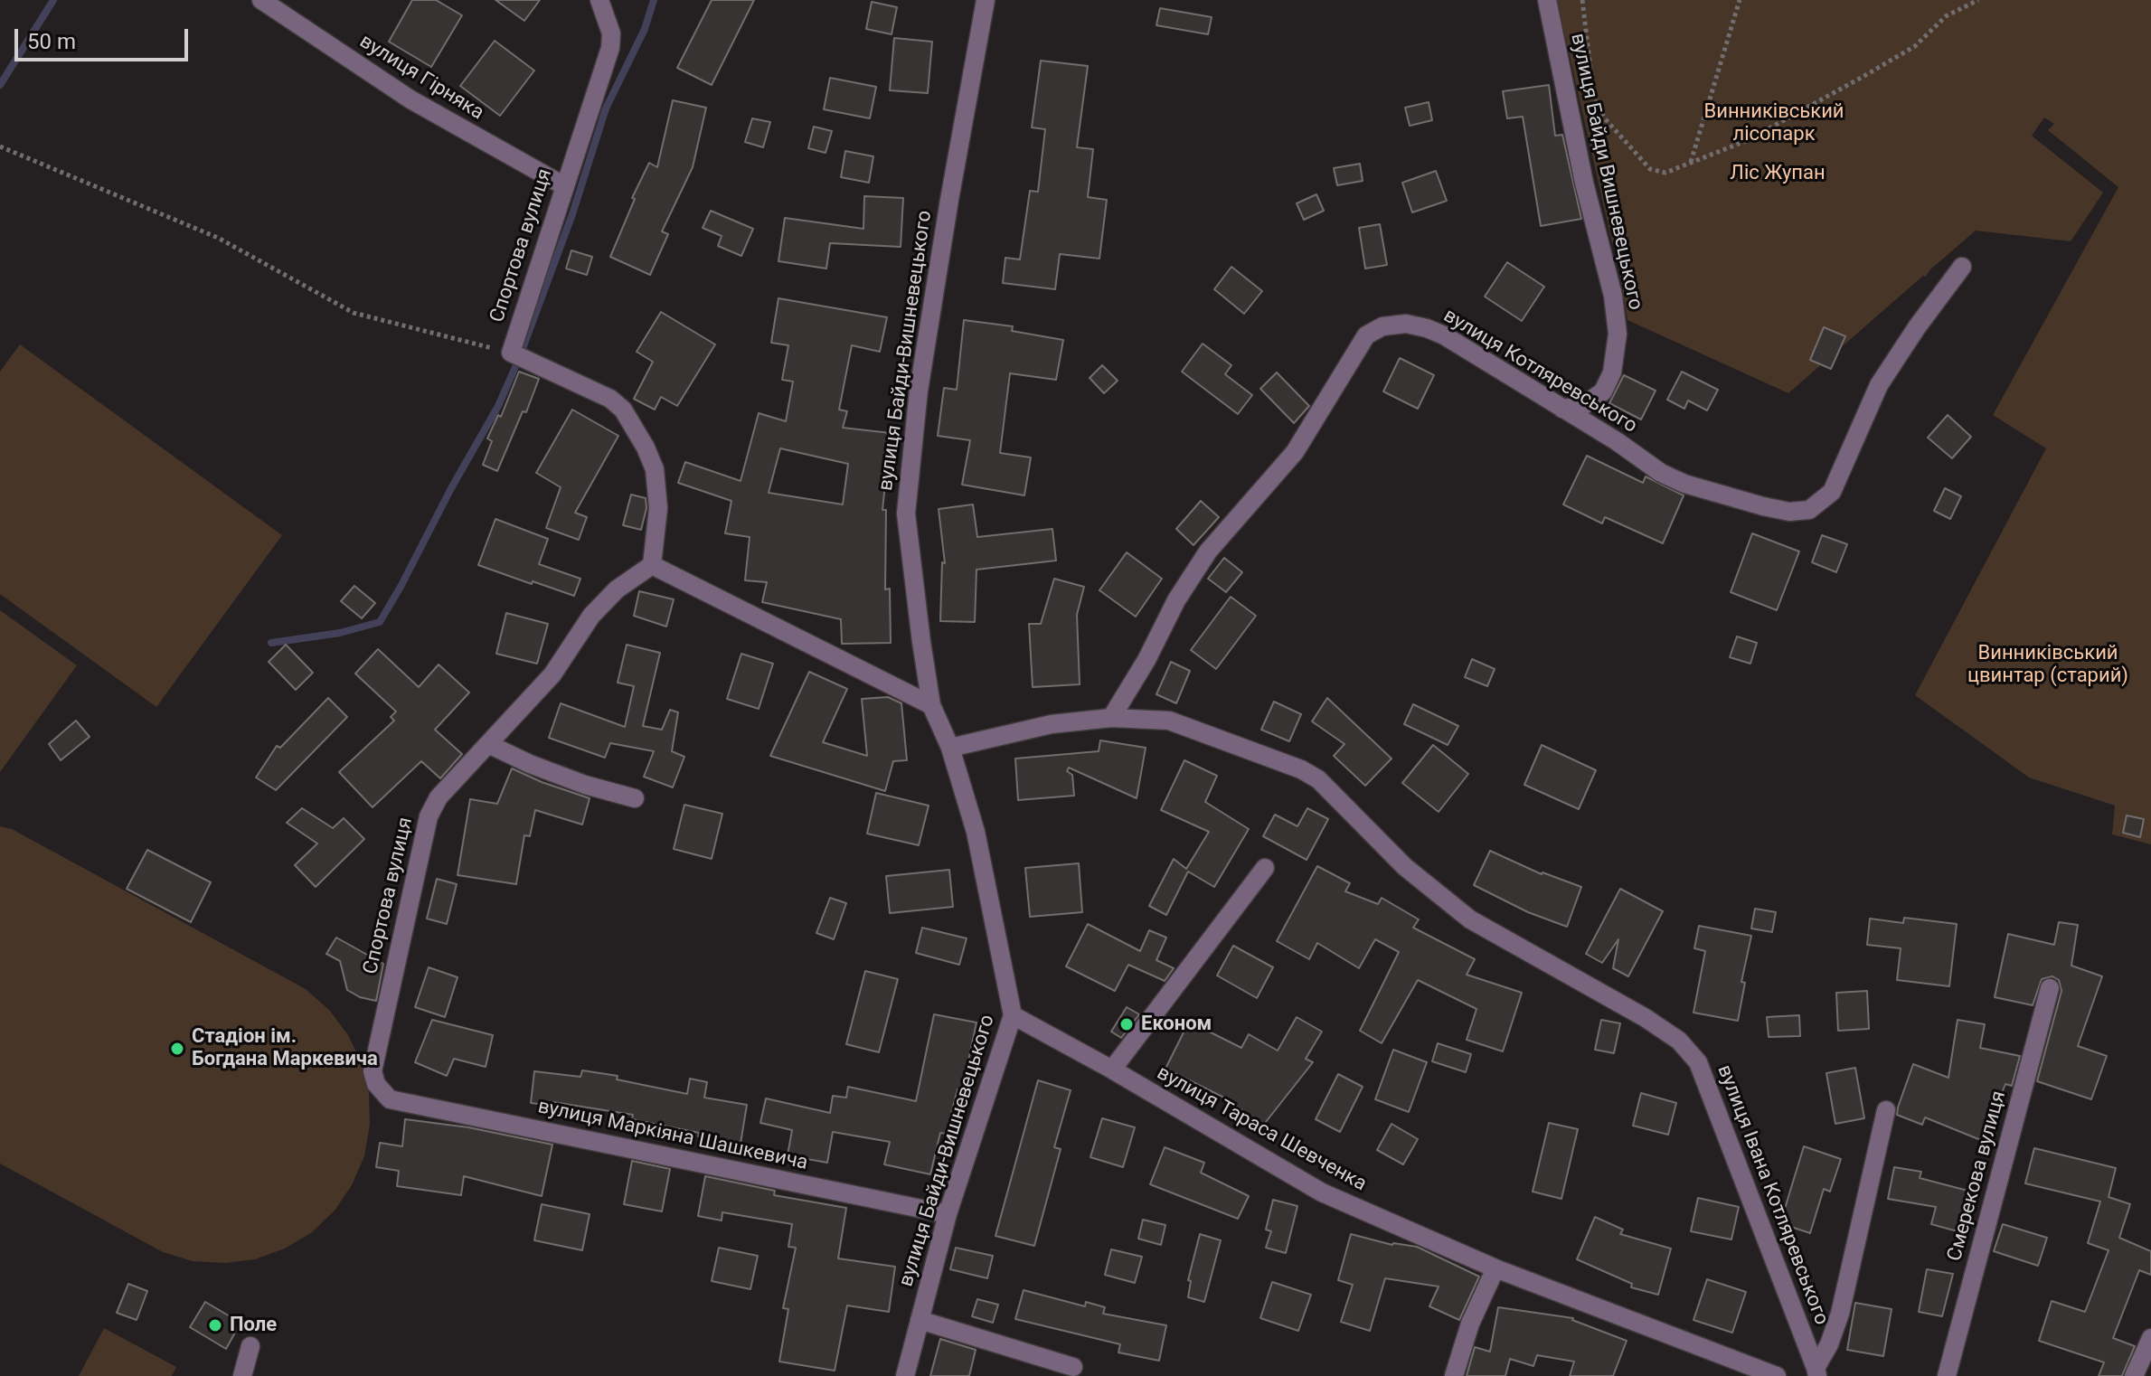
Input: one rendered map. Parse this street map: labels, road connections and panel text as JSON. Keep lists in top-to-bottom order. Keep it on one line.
{"streets":{"street":["вулиця Гірняка","вулиця Байди Вишневецького","Спортова вулиця","вулиця Байди-Вишневецького","вулиця Котляревського","вулиця Тараса Шевченка","вулиця Маркіяна Шашкевича","Смерекова вулиця","вулиця Івана Котляревського"]},"crossings":[["вулиця Гірняка","Спортова вулиця"],["вулиця Байди Вишневецького","вулиця Котляревського"],["Спортова вулиця","вулиця Маркіяна Шашкевича"],["вулиця Байди-Вишневецького","вулиця Тараса Шевченка"],["вулиця Байди-Вишневецького","вулиця Маркіяна Шашкевича"],["вулиця Байди-Вишневецького","вулиця Івана Котляревського"],["вулиця Котляревського","вулиця Івана Котляревського"]],"parks":["Винниківський лісопарк","Ліс Жупан","Винниківський цвинтар (старий)"],"places":["Економ","Стадіон ім. Богдана Маркевича","Поле"],"scale_bar":"50 m"}
